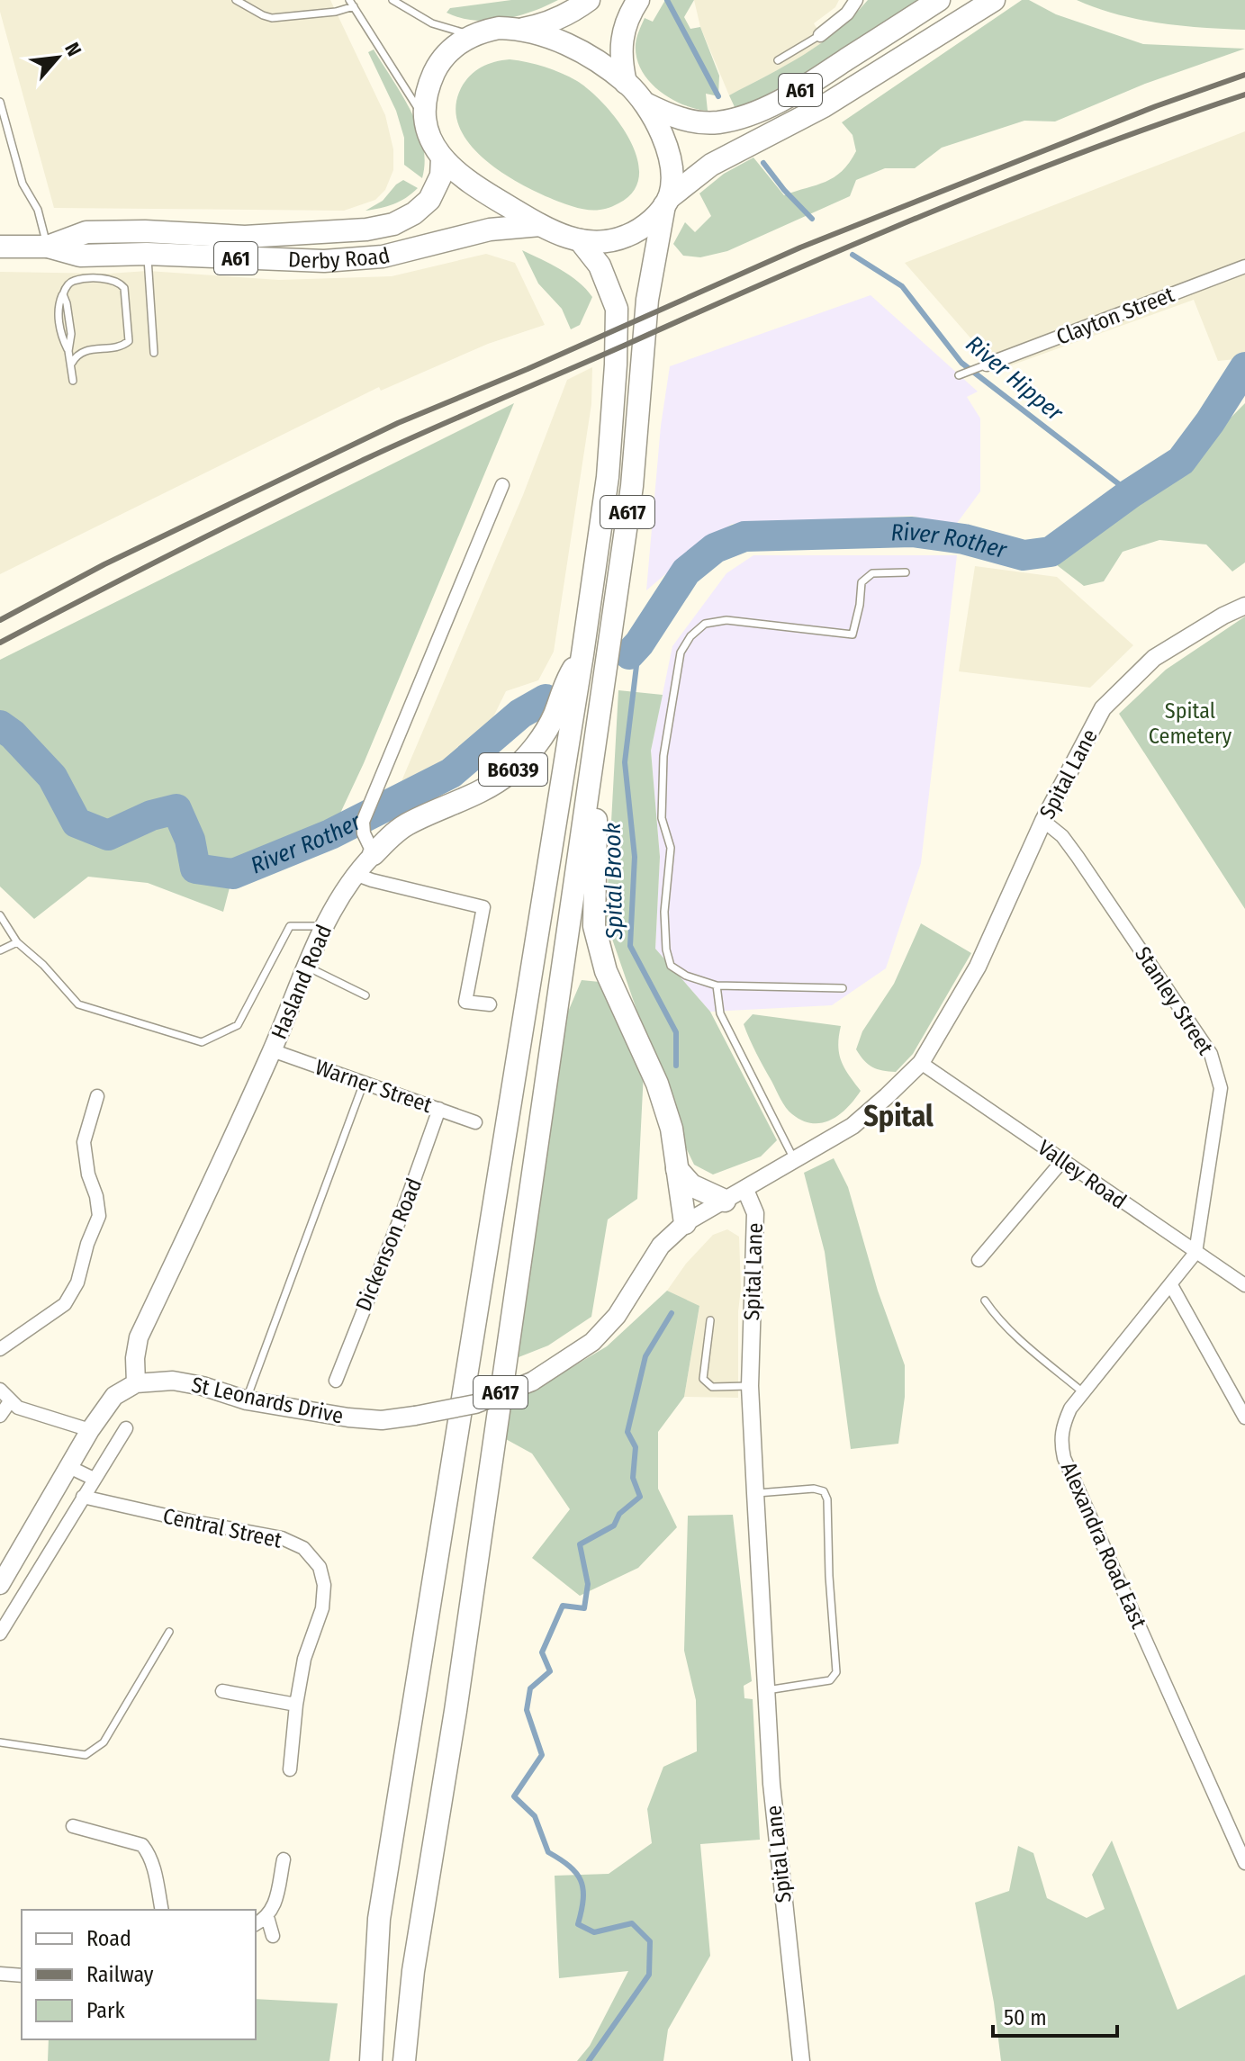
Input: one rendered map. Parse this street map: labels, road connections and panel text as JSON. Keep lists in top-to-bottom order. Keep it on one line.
{"streets":{"highway":["A61","Derby Road","A617","B6039"],"main road":["Hasland Road","St Leonards Drive"],"street":["Clayton Street","Spital Lane","Stanley Street","Warner Street","Valley Road","Dickenson Road","Central Street","Alexandra Road East"]},"crossings":[["A61","Derby Road"],["A61","A617"],["Derby Road","A617"],["A617","B6039"],["B6039","Hasland Road"],["Spital Lane","Stanley Street"],["Spital Lane","Valley Road"],["Spital Lane","St Leonards Drive"],["Hasland Road","Warner Street"],["Hasland Road","St Leonards Drive"],["Stanley Street","Valley Road"],["Stanley Street","Alexandra Road East"],["Warner Street","Dickenson Road"],["Valley Road","Alexandra Road East"]],"districts":["Spital"],"water":["River Hipper","River Rother","Spital Brook"],"parks":["Spital Cemetery"],"legend":["Road","Railway","Park"],"scale_bar":"50 m","north":"top right"}
